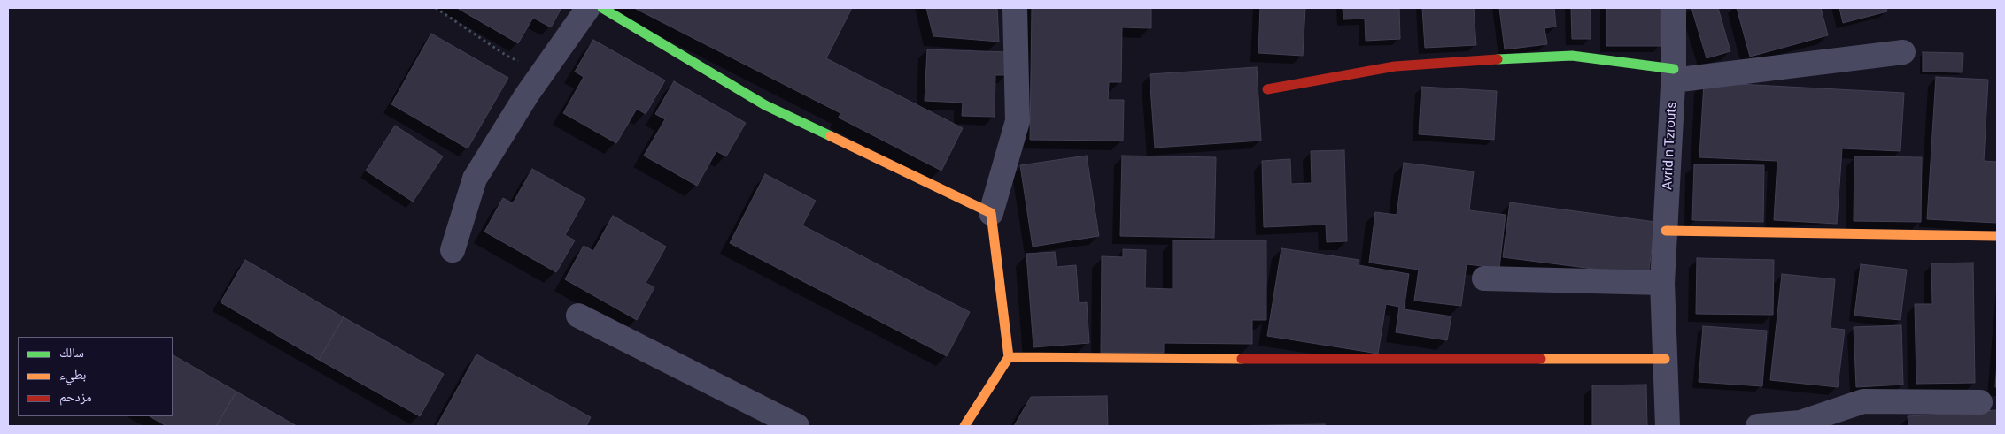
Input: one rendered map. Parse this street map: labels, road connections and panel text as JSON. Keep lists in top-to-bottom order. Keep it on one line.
{"streets":{"street":["Avrid n Tzrouts"]},"legend":["سالك","بطيء","مزدحم"]}
